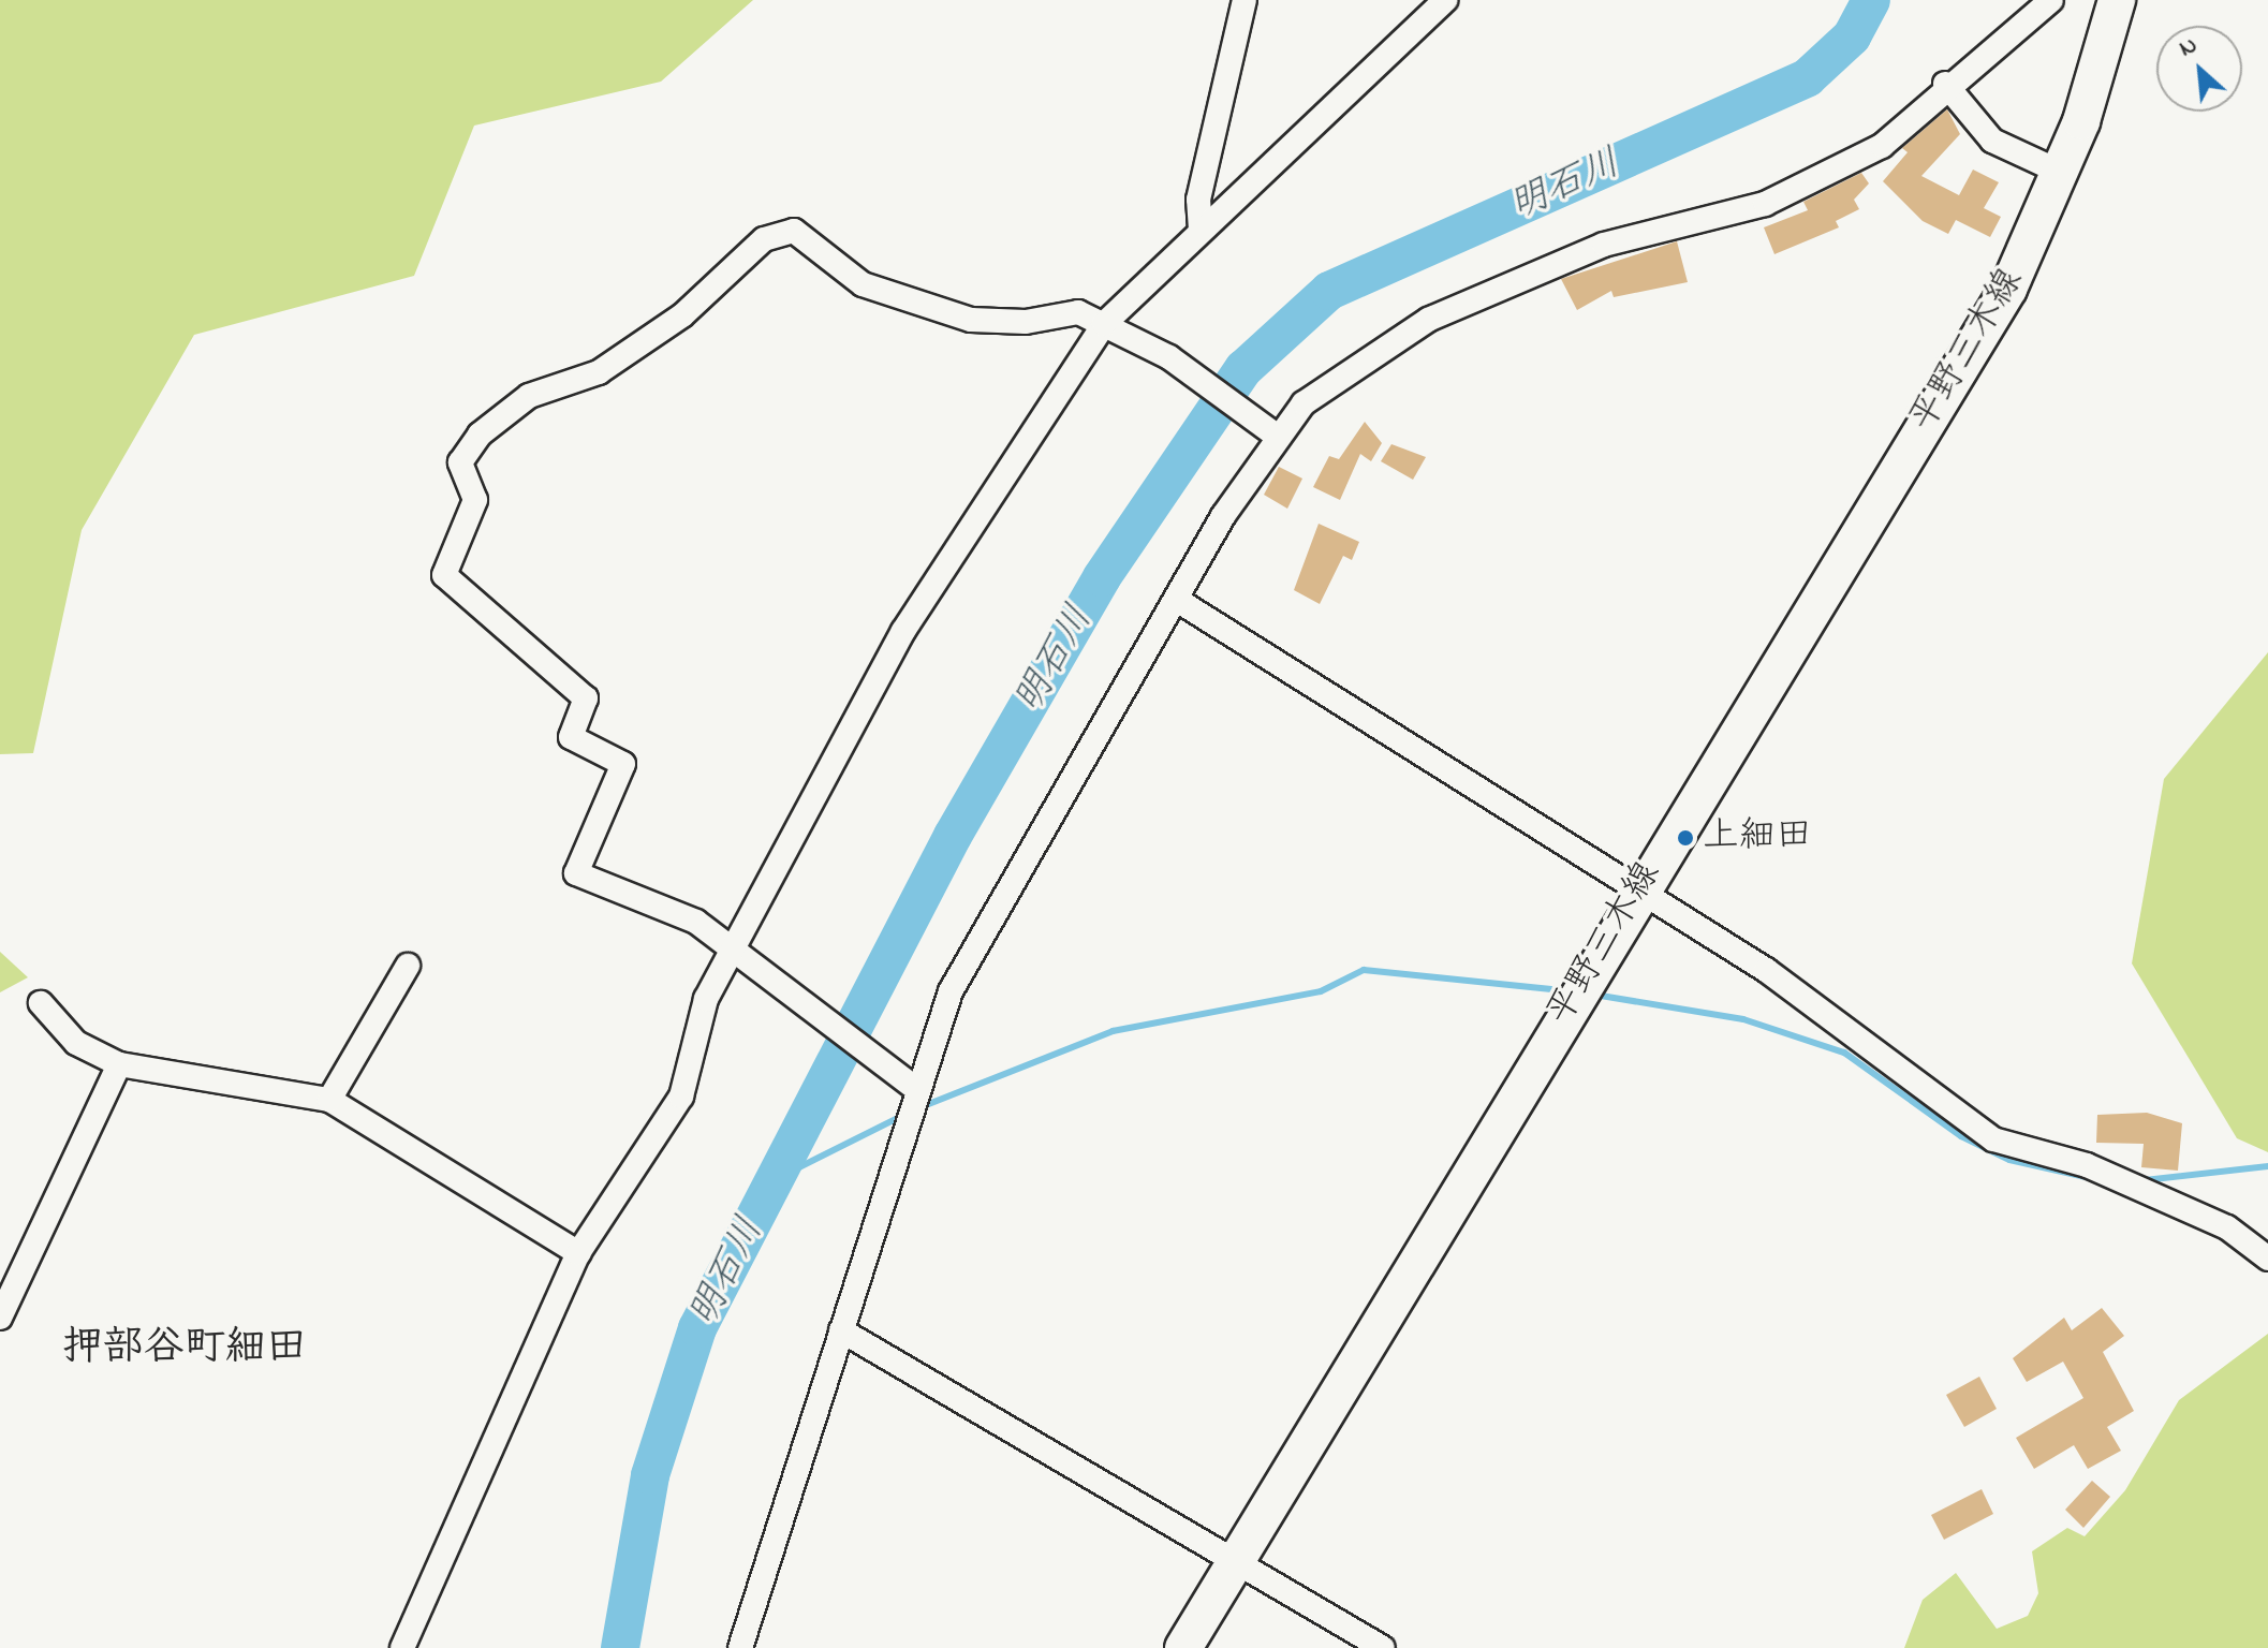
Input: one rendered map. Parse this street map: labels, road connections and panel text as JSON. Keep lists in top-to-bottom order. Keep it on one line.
{"streets":{"main road":["平野三木線"]},"districts":["押部谷町細田"],"water":["明石川"],"places":["上細田"],"north":"top left"}
